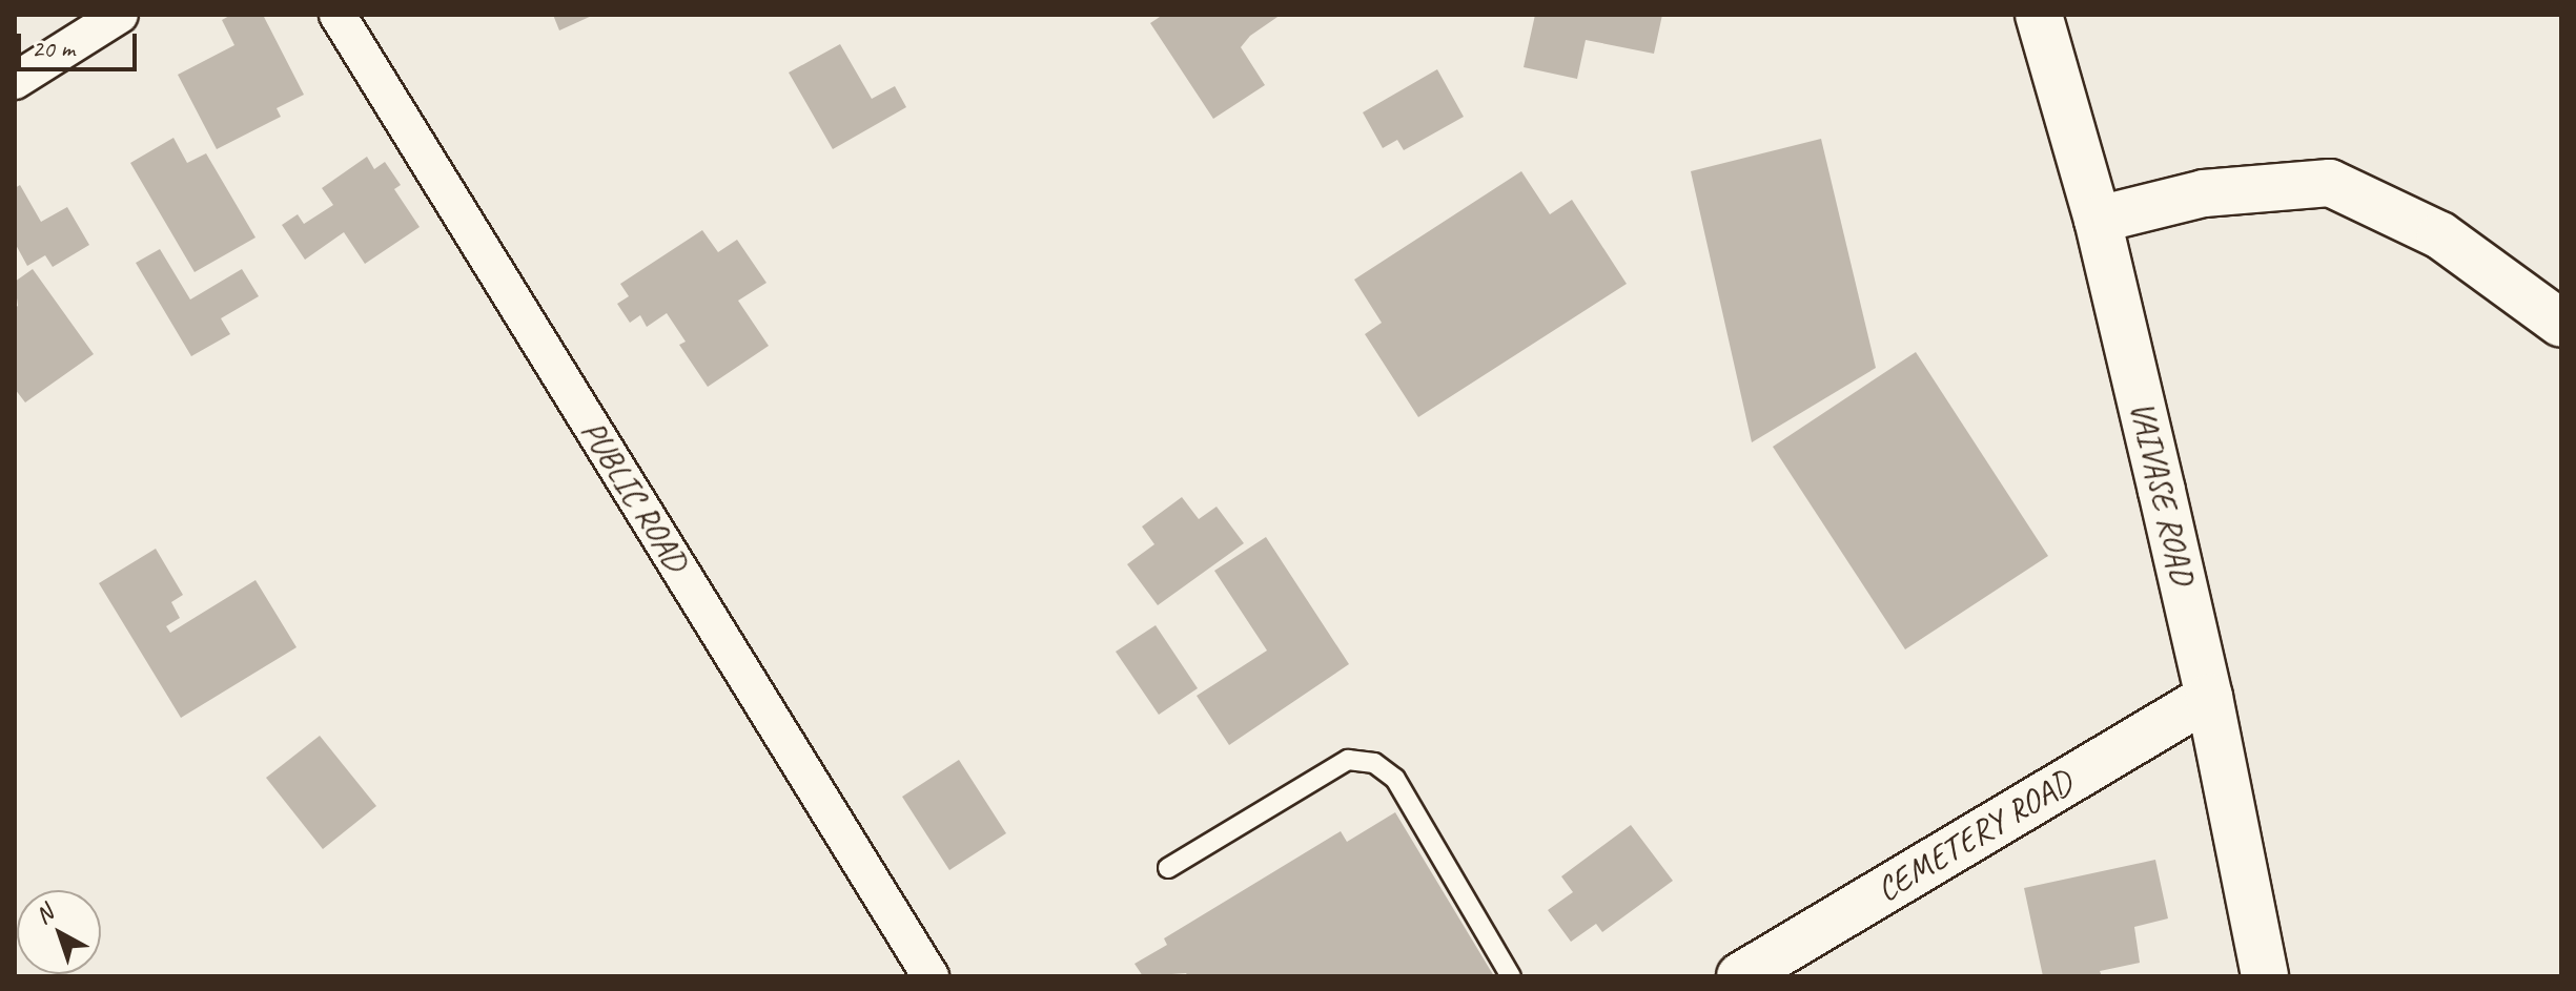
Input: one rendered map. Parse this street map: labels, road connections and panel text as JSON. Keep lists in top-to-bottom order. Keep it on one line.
{"streets":{"main road":["VAIVASE ROAD","CEMETERY ROAD"],"street":["PUBLIC ROAD"]},"crossings":[["VAIVASE ROAD","CEMETERY ROAD"]],"scale_bar":"20 m","north":"top left"}
